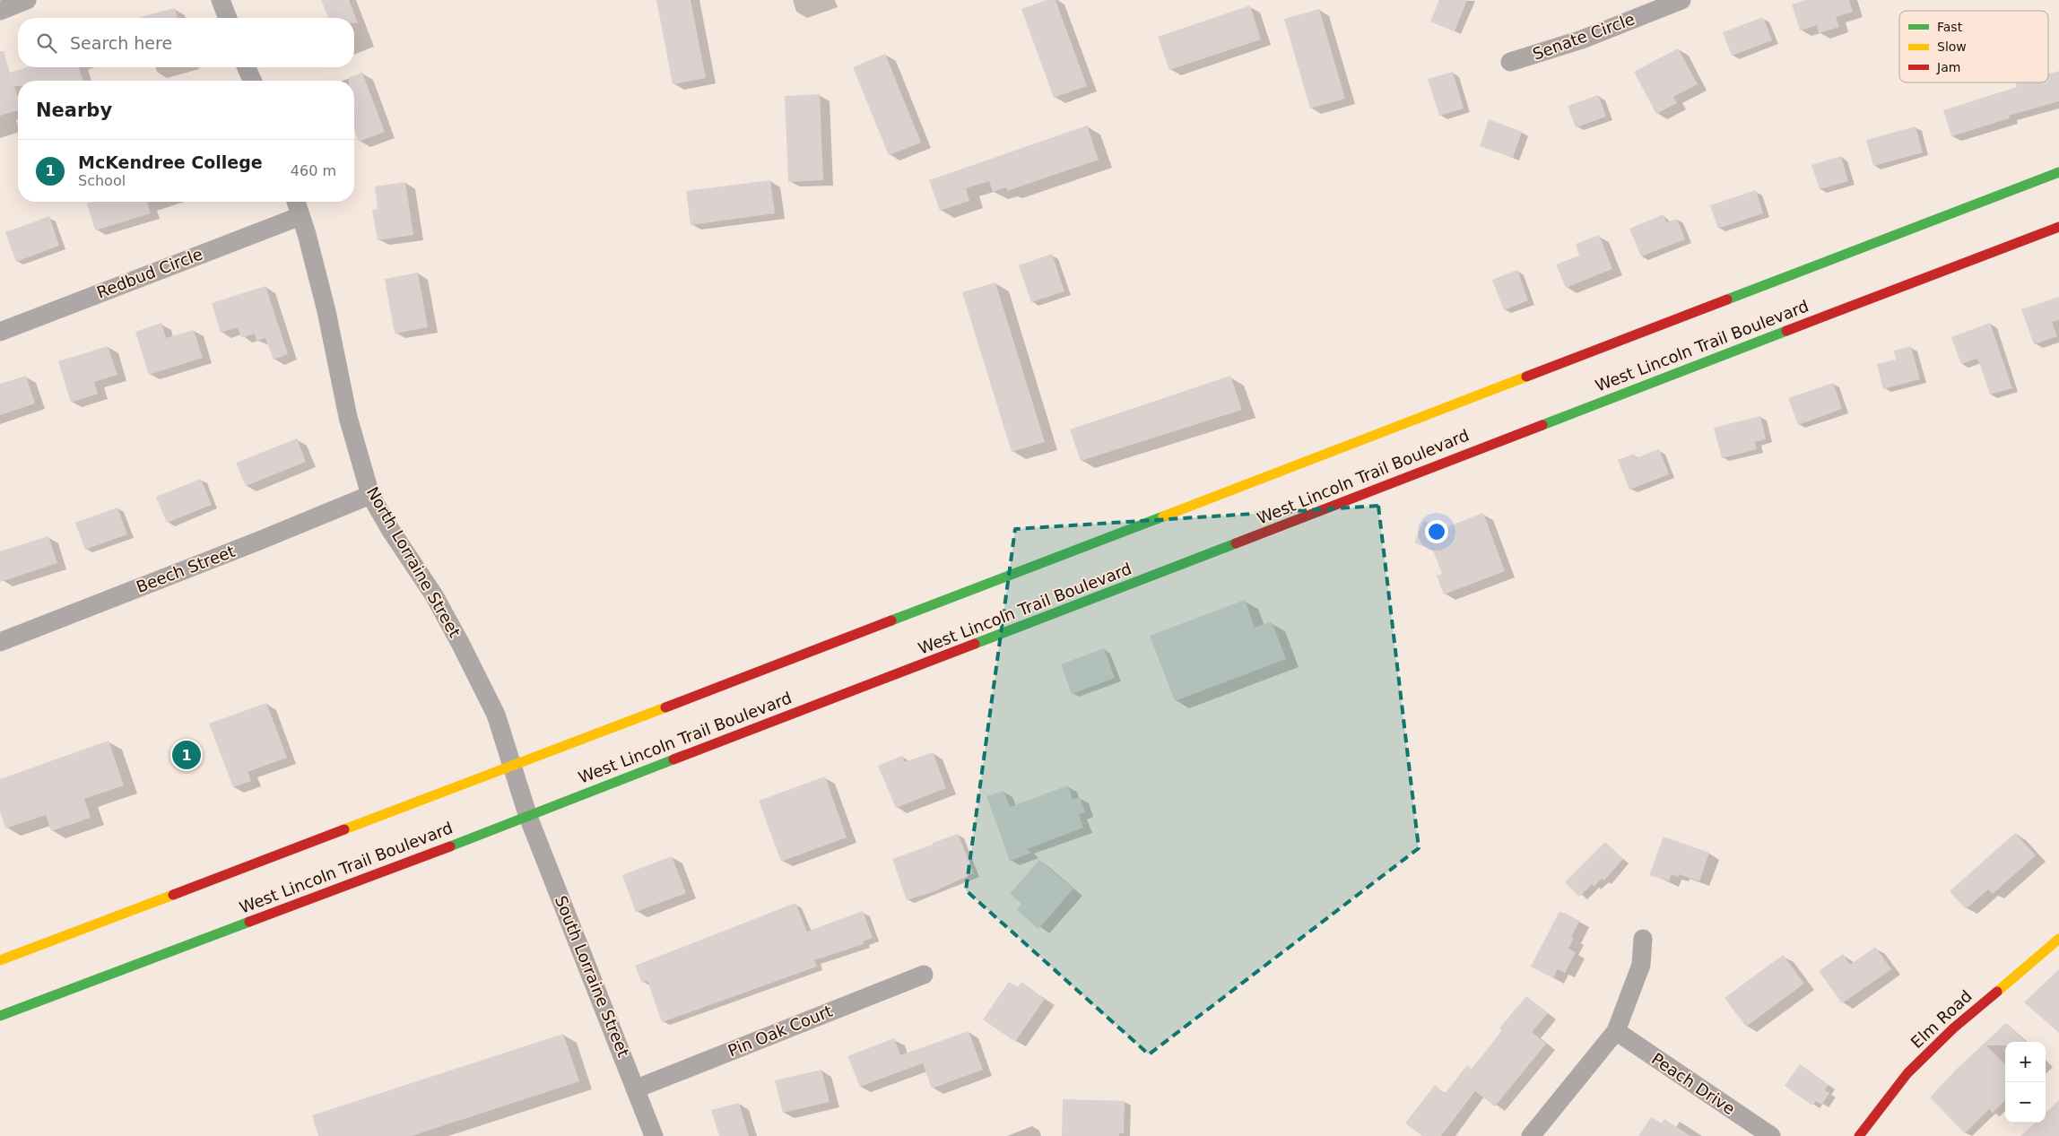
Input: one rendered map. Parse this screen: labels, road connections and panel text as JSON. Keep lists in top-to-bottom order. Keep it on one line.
{"streets":{"main road":["West Lincoln Trail Boulevard","Elm Road"],"street":["Senate Circle","Redbud Circle","North Lorraine Street","Beech Street","South Lorraine Street","Pin Oak Court","Peach Drive"]},"crossings":[["Redbud Circle","North Lorraine Street"],["West Lincoln Trail Boulevard","North Lorraine Street"],["West Lincoln Trail Boulevard","South Lorraine Street"],["North Lorraine Street","Beech Street"],["North Lorraine Street","South Lorraine Street"],["South Lorraine Street","Pin Oak Court"]],"legend":["Fast","Slow","Jam"],"page":{"search":"Search here","heading":"Nearby","list":[{"mark":"1","name":"McKendree College","note":"School","value":"460 m"}],"pins":"1","map_buttons":["+","−"]}}
